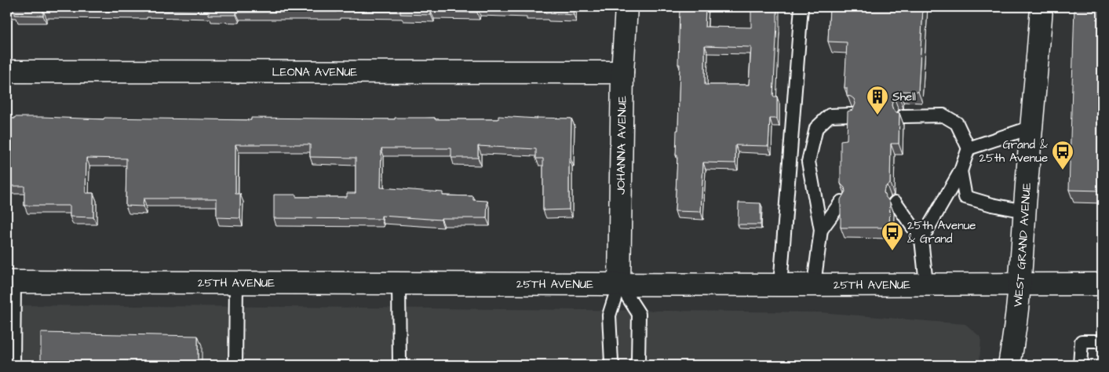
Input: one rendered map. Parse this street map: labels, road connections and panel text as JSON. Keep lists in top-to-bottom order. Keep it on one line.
{"streets":{"main road":["LEONA AVENUE","JOHANNA AVENUE","WEST GRAND AVENUE","25TH AVENUE"]},"crossings":[["LEONA AVENUE","JOHANNA AVENUE"],["JOHANNA AVENUE","25TH AVENUE"],["WEST GRAND AVENUE","25TH AVENUE"]],"places":{"building":["Shell"],"bus stop":["Grand & 25th Avenue","25th Avenue & Grand"]}}
